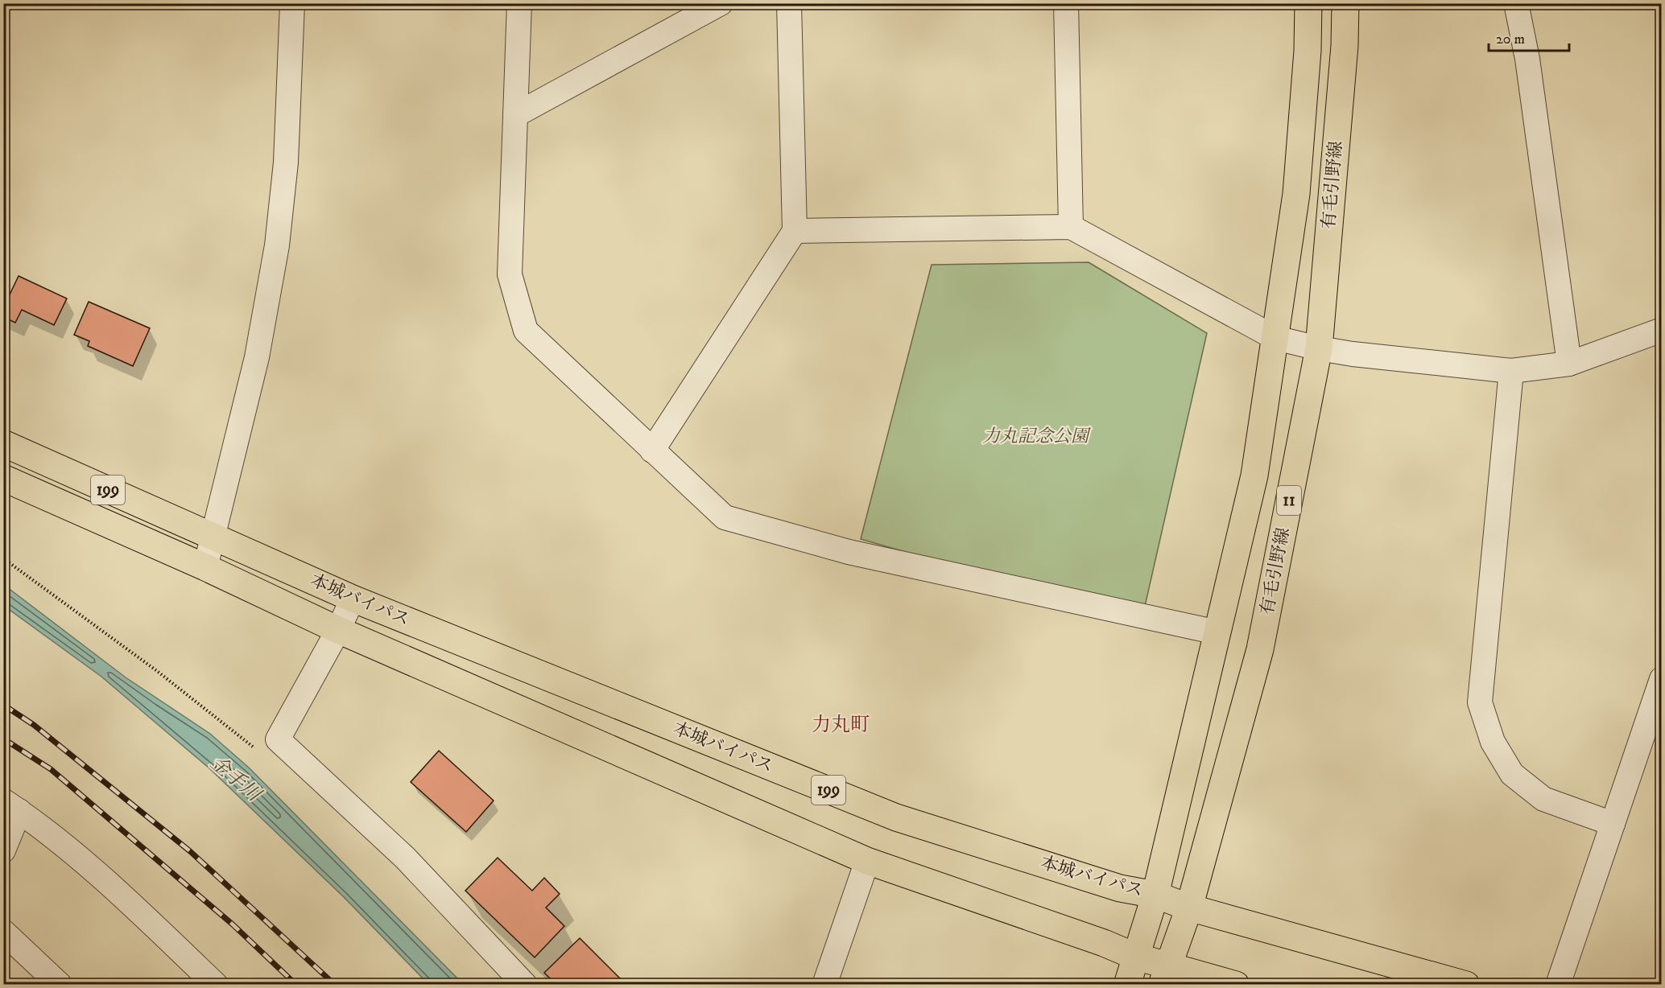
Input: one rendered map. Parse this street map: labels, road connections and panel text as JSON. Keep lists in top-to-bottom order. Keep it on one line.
{"streets":{"main road":["有毛引野線","199","11","本城バイパス"]},"crossings":[["有毛引野線","本城バイパス"]],"districts":["力丸町"],"water":["金手川"],"parks":["力丸記念公園"],"scale_bar":"20 m"}
